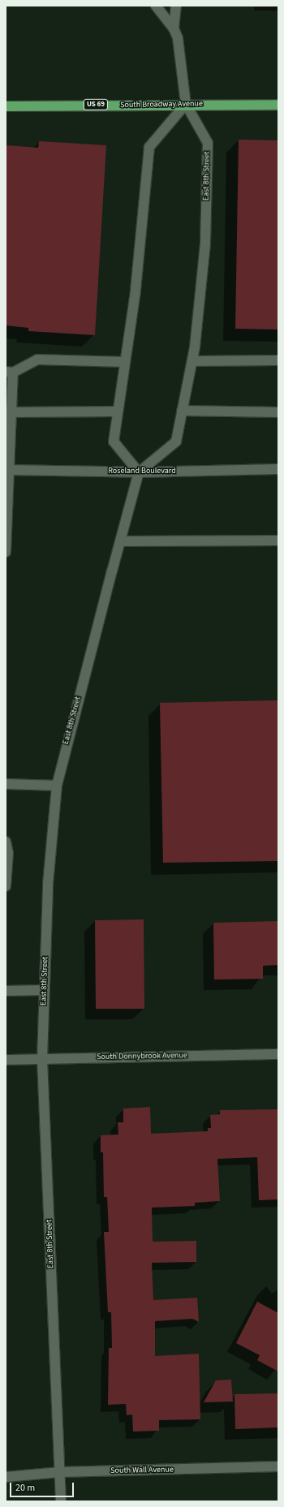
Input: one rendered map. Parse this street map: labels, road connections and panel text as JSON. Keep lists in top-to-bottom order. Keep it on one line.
{"streets":{"main road":["US 69","South Broadway Avenue"],"street":["East 8th Street","Roseland Boulevard","South Donnybrook Avenue","South Wall Avenue"]},"crossings":[["South Broadway Avenue","East 8th Street"],["East 8th Street","Roseland Boulevard"],["East 8th Street","South Donnybrook Avenue"],["East 8th Street","South Wall Avenue"]],"scale_bar":"20 m"}
